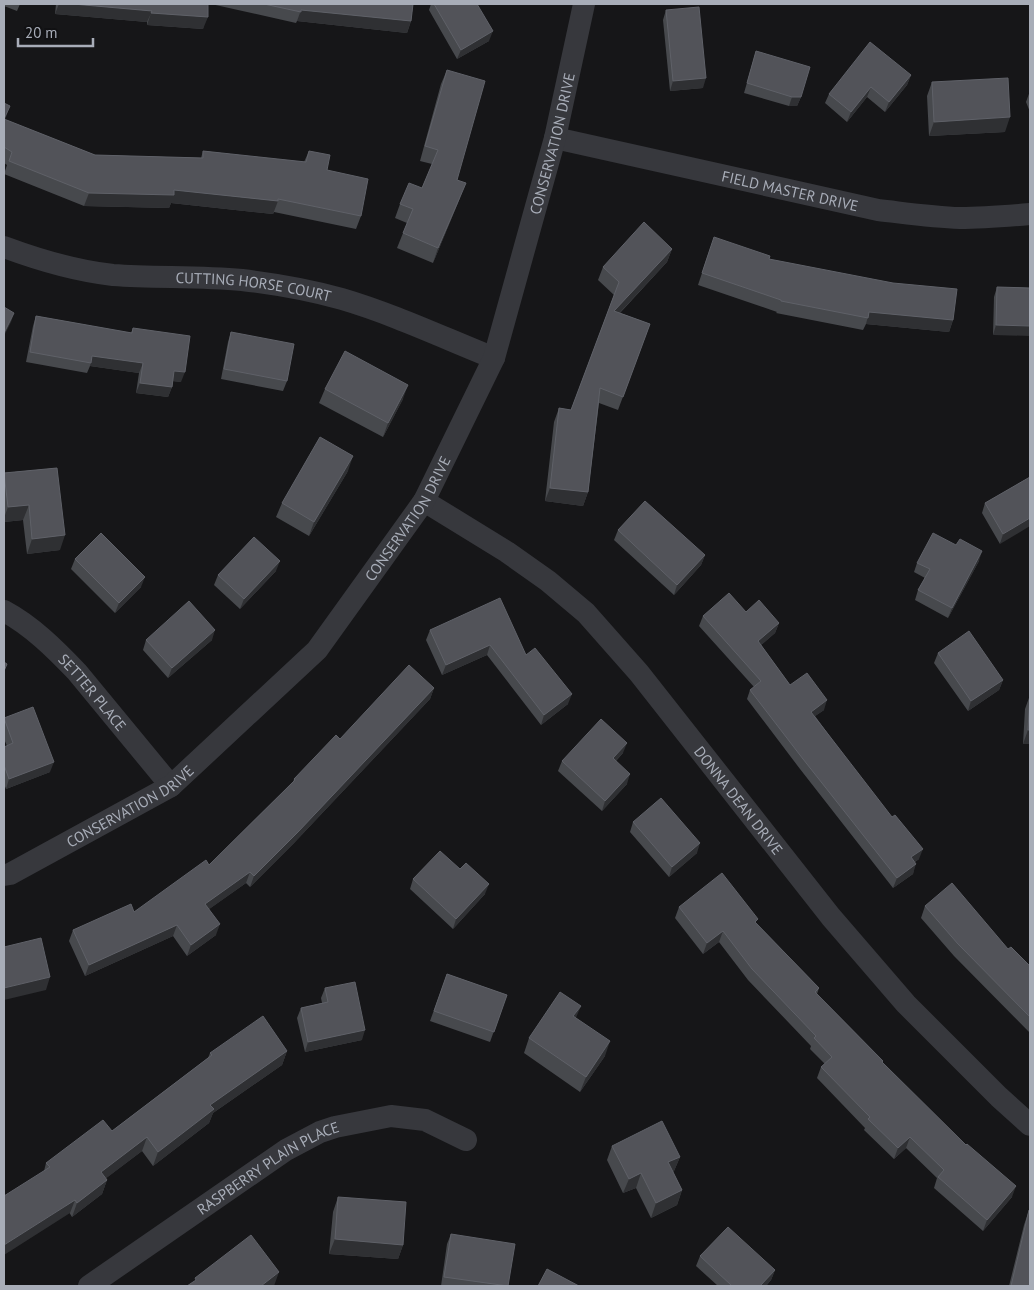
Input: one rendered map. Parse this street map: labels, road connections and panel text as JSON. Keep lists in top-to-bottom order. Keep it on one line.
{"streets":{"street":["CONSERVATION DRIVE","FIELD MASTER DRIVE","CUTTING HORSE COURT","SETTER PLACE","DONNA DEAN DRIVE","RASPBERRY PLAIN PLACE"]},"crossings":[["CONSERVATION DRIVE","FIELD MASTER DRIVE"],["CONSERVATION DRIVE","CUTTING HORSE COURT"],["CONSERVATION DRIVE","SETTER PLACE"],["CONSERVATION DRIVE","DONNA DEAN DRIVE"]],"scale_bar":"20 m"}
